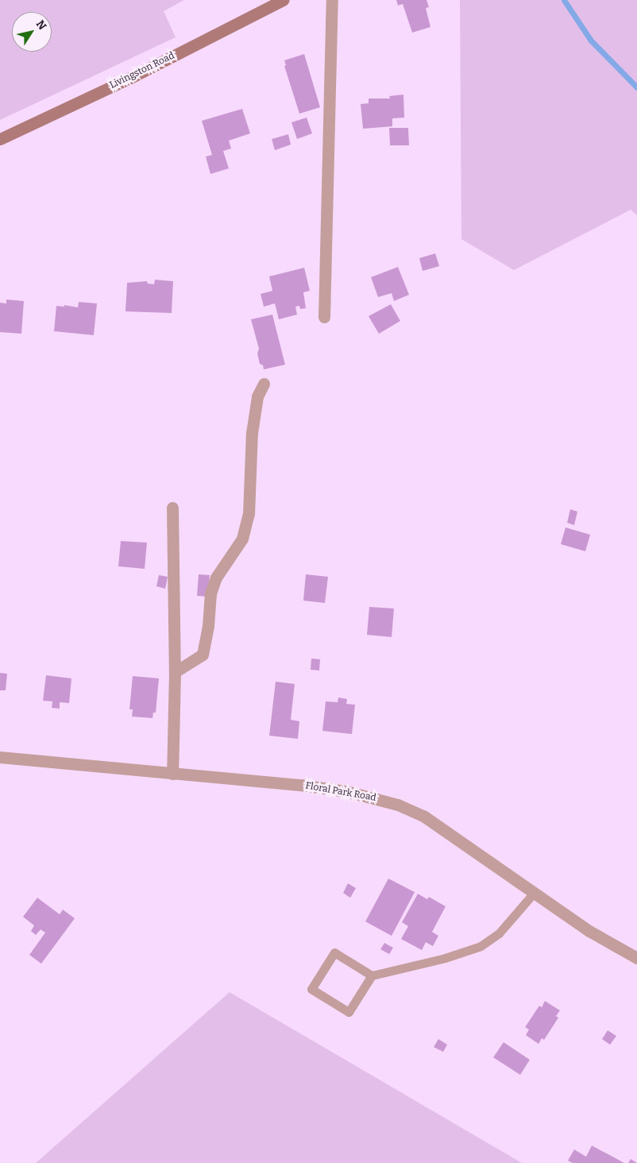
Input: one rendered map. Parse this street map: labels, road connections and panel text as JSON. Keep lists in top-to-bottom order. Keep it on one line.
{"streets":{"main road":["Livingston Road"],"street":["Floral Park Road"]},"north":"top right"}
